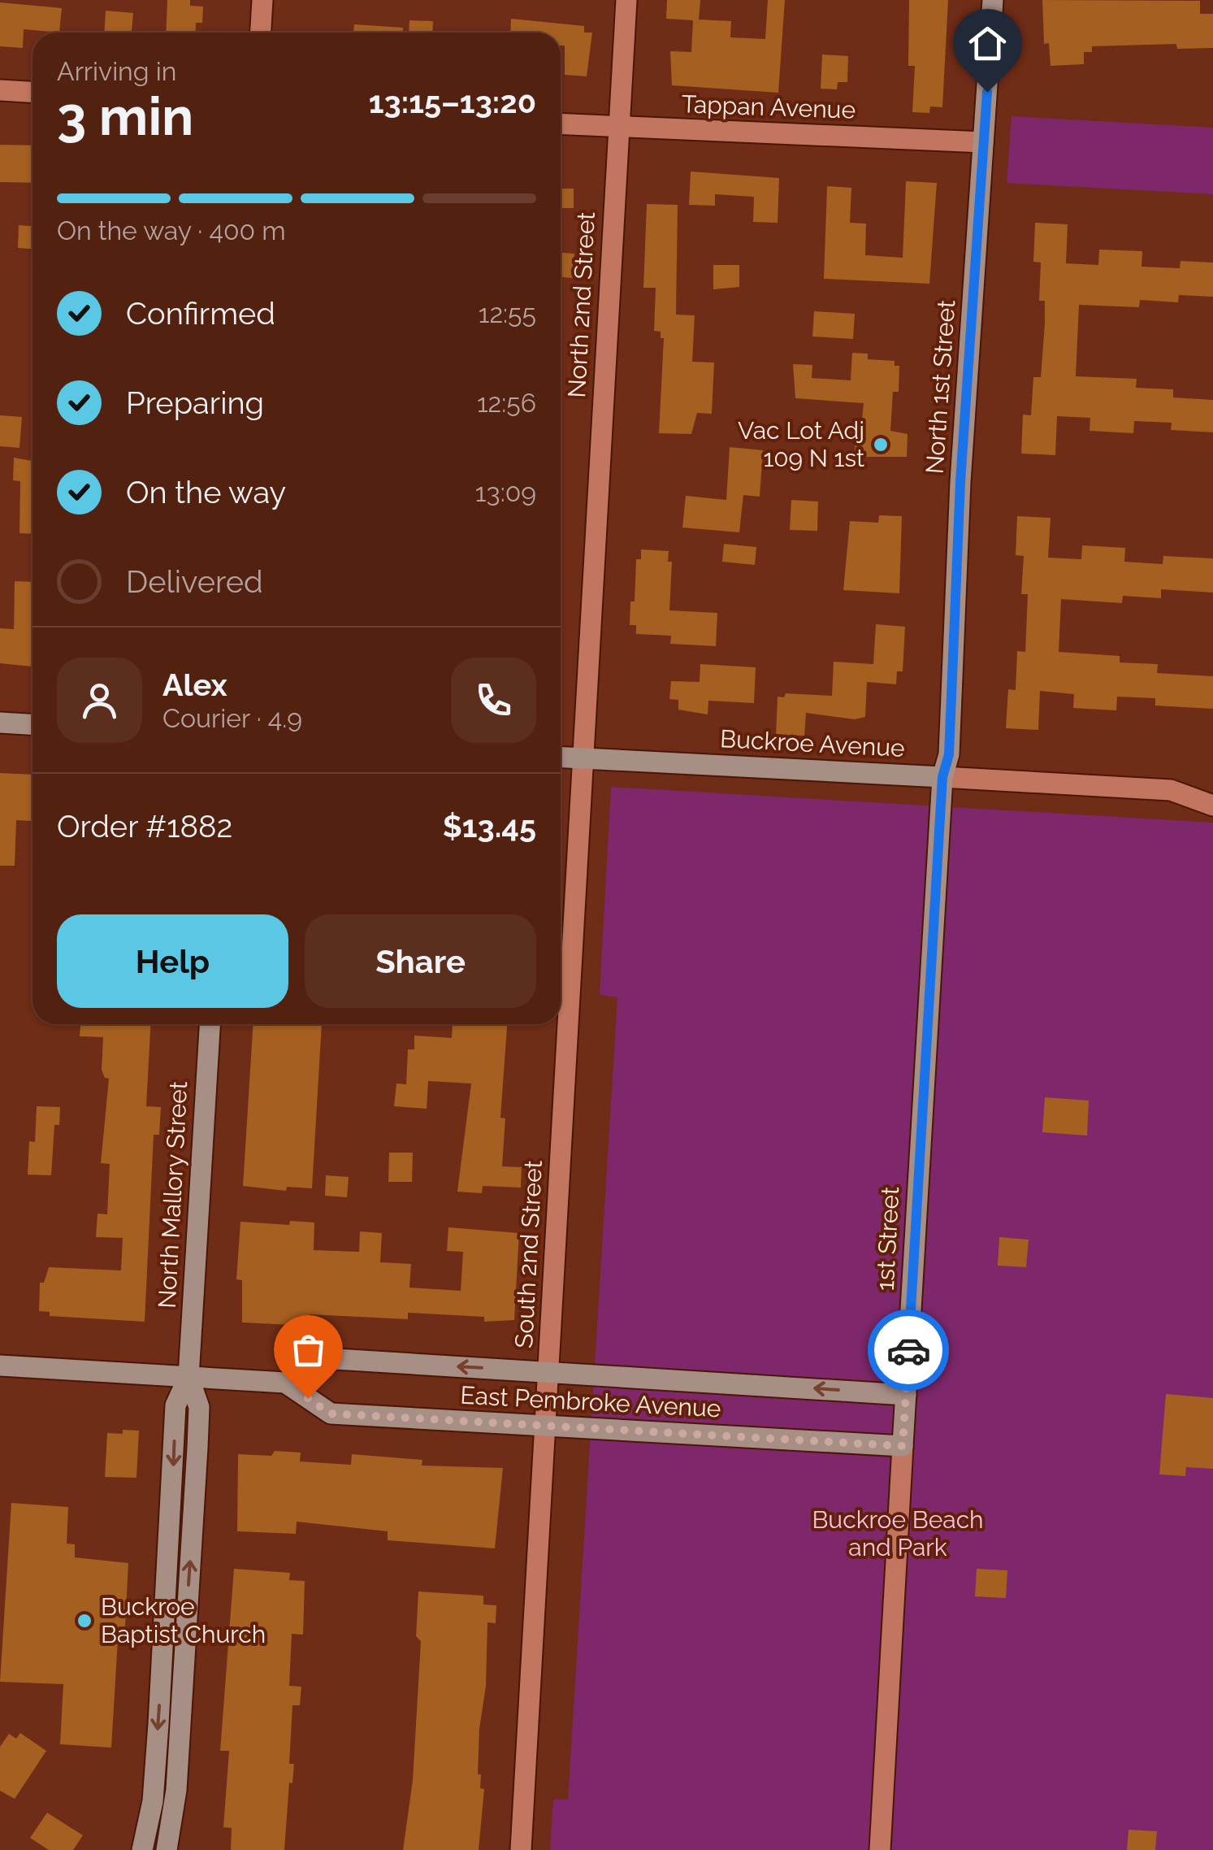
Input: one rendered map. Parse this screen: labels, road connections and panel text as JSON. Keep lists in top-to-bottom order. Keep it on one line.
{"streets":{"street":["Tappan Avenue","North 2nd Street","North 1st Street","Buckroe Avenue","North Mallory Street","1st Street","South 2nd Street","East Pembroke Avenue"]},"crossings":[["Tappan Avenue","North 2nd Street"],["Tappan Avenue","North 1st Street"],["North 2nd Street","Buckroe Avenue"],["North 2nd Street","South 2nd Street"],["North 1st Street","Buckroe Avenue"],["North 1st Street","1st Street"],["Buckroe Avenue","1st Street"],["Buckroe Avenue","South 2nd Street"],["North Mallory Street","East Pembroke Avenue"],["1st Street","East Pembroke Avenue"],["South 2nd Street","East Pembroke Avenue"]],"parks":["Buckroe Beach and Park"],"places":["Vac Lot Adj 109 N 1st","Buckroe Baptist Church"],"page":{"heading":["3 min","Arriving in","13:15–13:20"],"panel":["Alex","Courier · 4.9","Order #1882","$13.45"],"bar":"On the way · 400 m","list":[["Confirmed","12:55"],["Preparing","12:56"],["On the way","13:09"],"Delivered"],"buttons":["Help","Share"]}}
